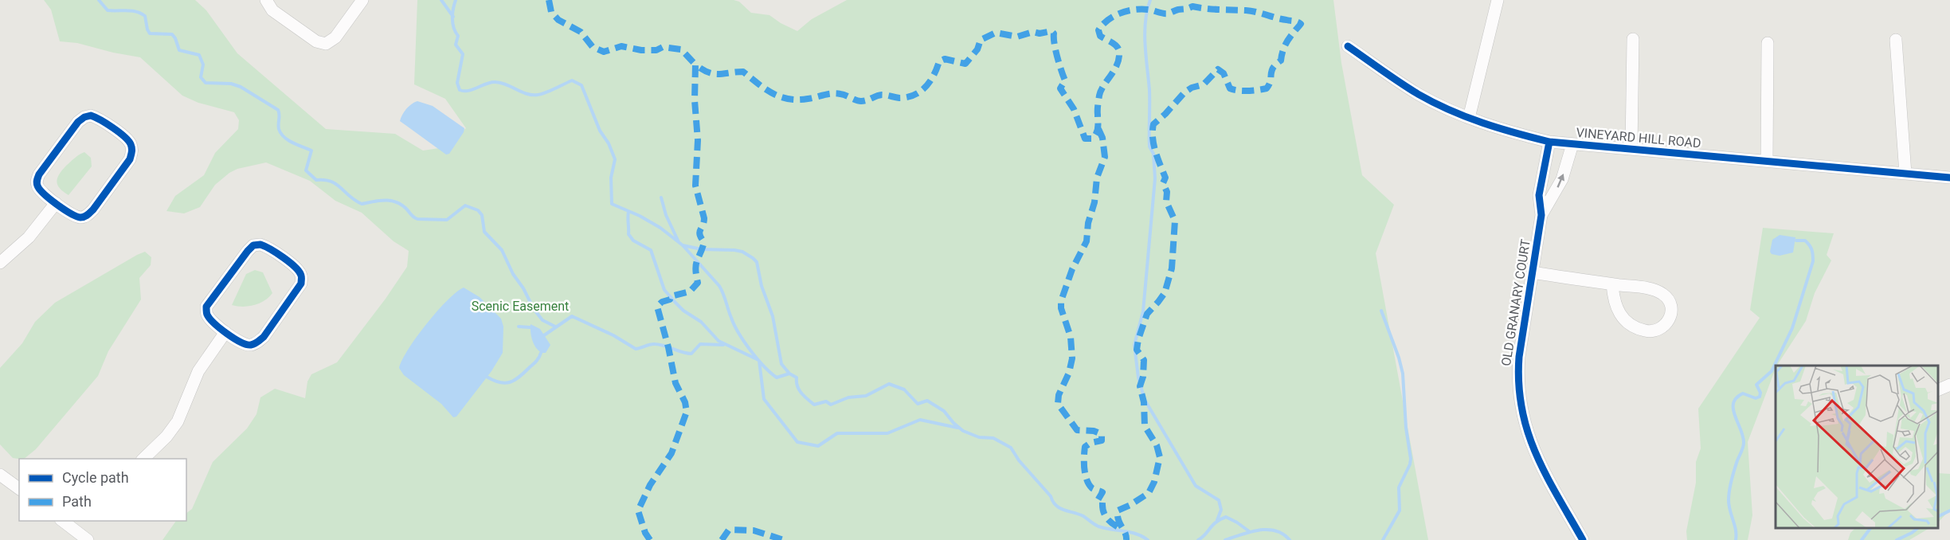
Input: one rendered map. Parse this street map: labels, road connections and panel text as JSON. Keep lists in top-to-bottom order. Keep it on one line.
{"streets":{"street":["VINEYARD HILL ROAD","OLD GRANARY COURT"]},"crossings":[["VINEYARD HILL ROAD","OLD GRANARY COURT"]],"parks":["Scenic Easement"],"legend":["Cycle path","Path"]}
